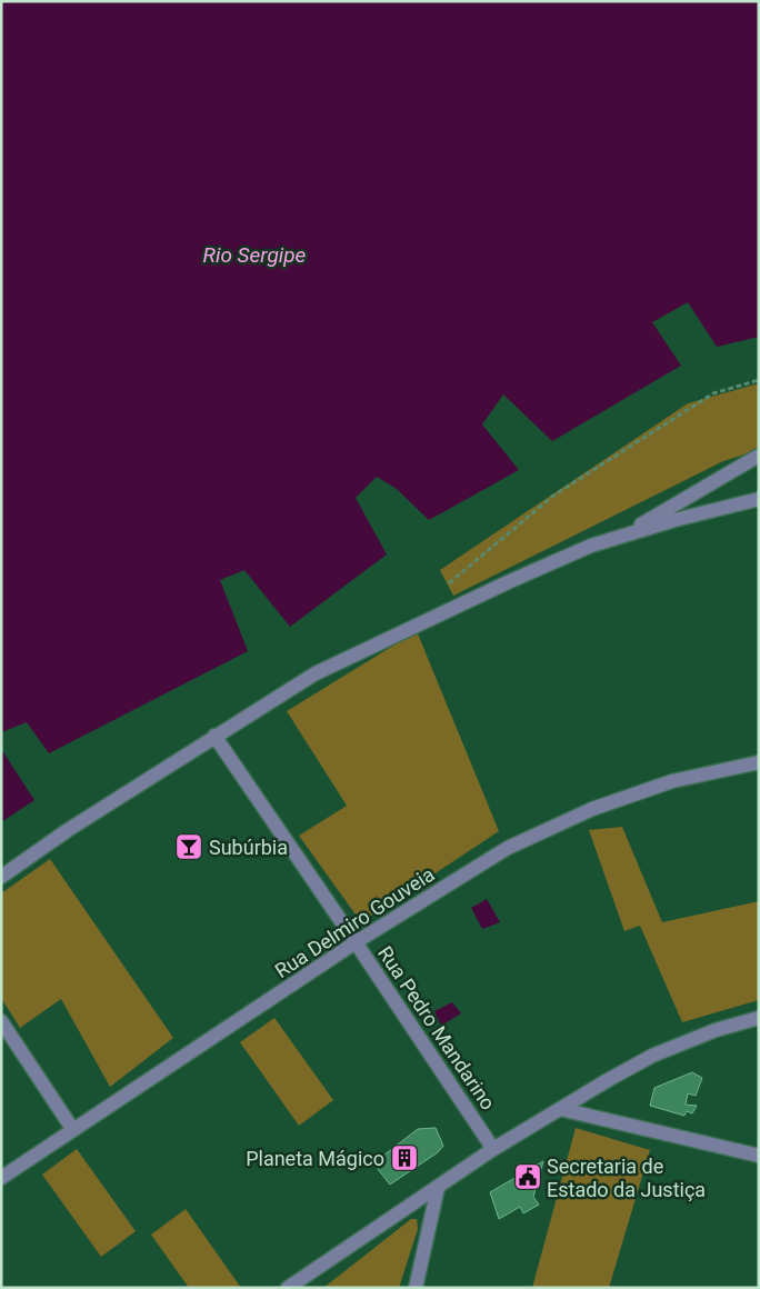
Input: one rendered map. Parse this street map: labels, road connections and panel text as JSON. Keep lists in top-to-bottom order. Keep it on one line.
{"streets":{"street":["Rua Delmiro Gouveia","Rua Pedro Mandarino"]},"crossings":[["Rua Delmiro Gouveia","Rua Pedro Mandarino"]],"water":["Rio Sergipe"],"places":{"bar":["Subúrbia"],"building":["Planeta Mágico"],"public building":["Secretaria de Estado da Justiça"]}}
